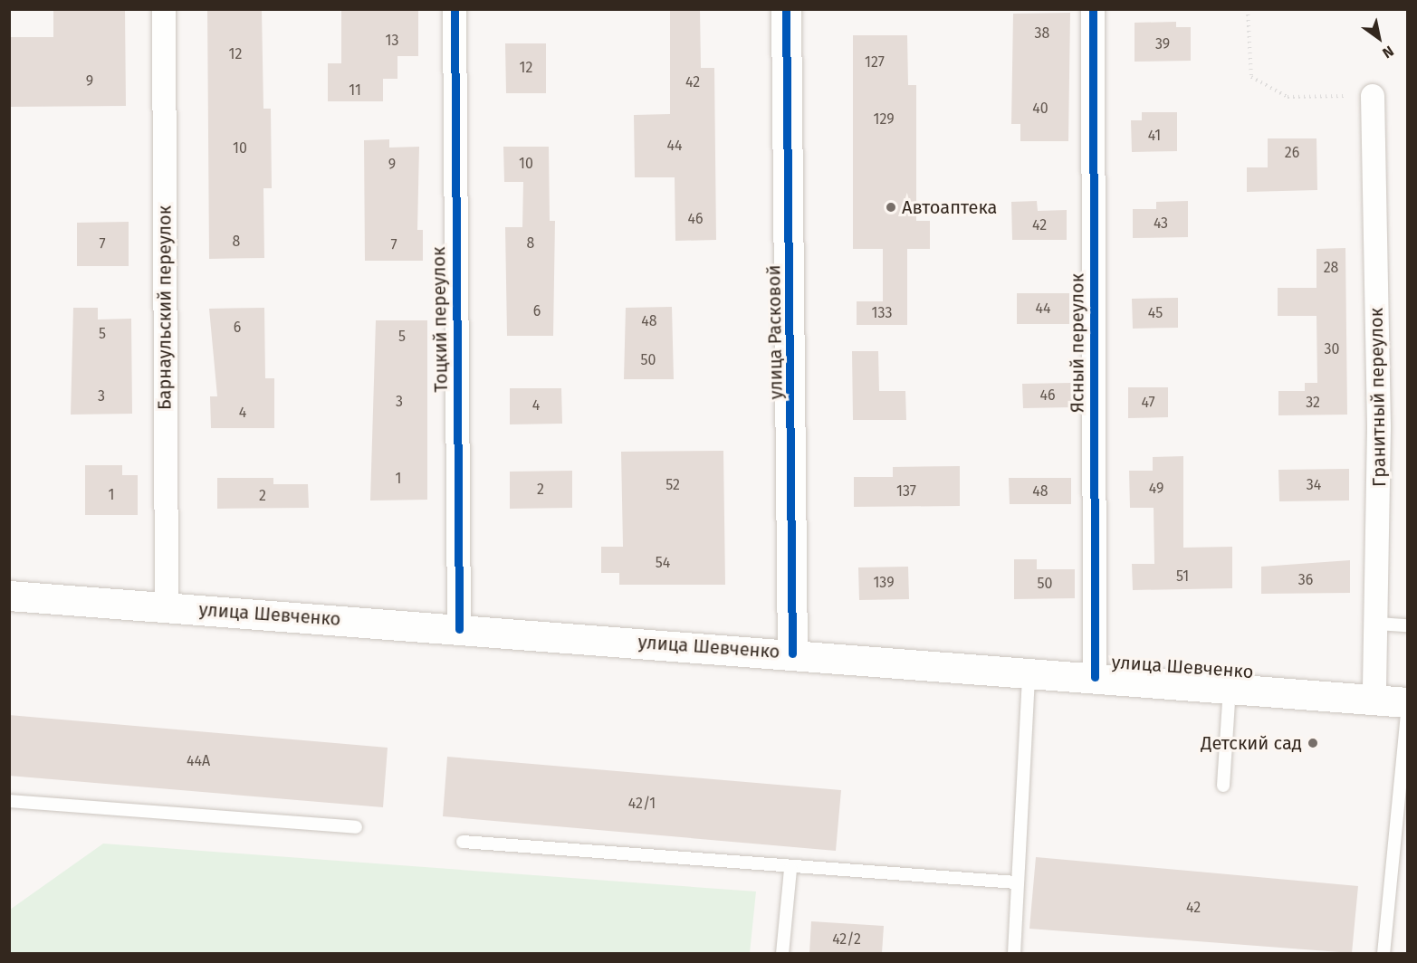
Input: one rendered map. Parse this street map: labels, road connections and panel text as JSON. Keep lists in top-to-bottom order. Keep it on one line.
{"streets":{"main road":["улица Расковой","улица Шевченко"],"street":["Барнаульский переулок","Тоцкий переулок","Ясный переулок","Гранитный переулок"]},"crossings":[["Барнаульский переулок","улица Шевченко"],["Тоцкий переулок","улица Шевченко"],["улица Расковой","улица Шевченко"],["Ясный переулок","улица Шевченко"],["Гранитный переулок","улица Шевченко"]],"places":["Автоаптека","Детский сад"],"house_numbers":["38","13","39","12","127","12","9","42","11","40","129","41","44","10","26","10","9","46","43","42","8","8","7","7","28","44","6","133","45","48","6","5","5","30","50","46","3","3","47","32","4","4","1","52","34","49","2","137","48","1","2","54","51","36","139","50","44А","42/1","42","42/2"],"north":"bottom right"}
